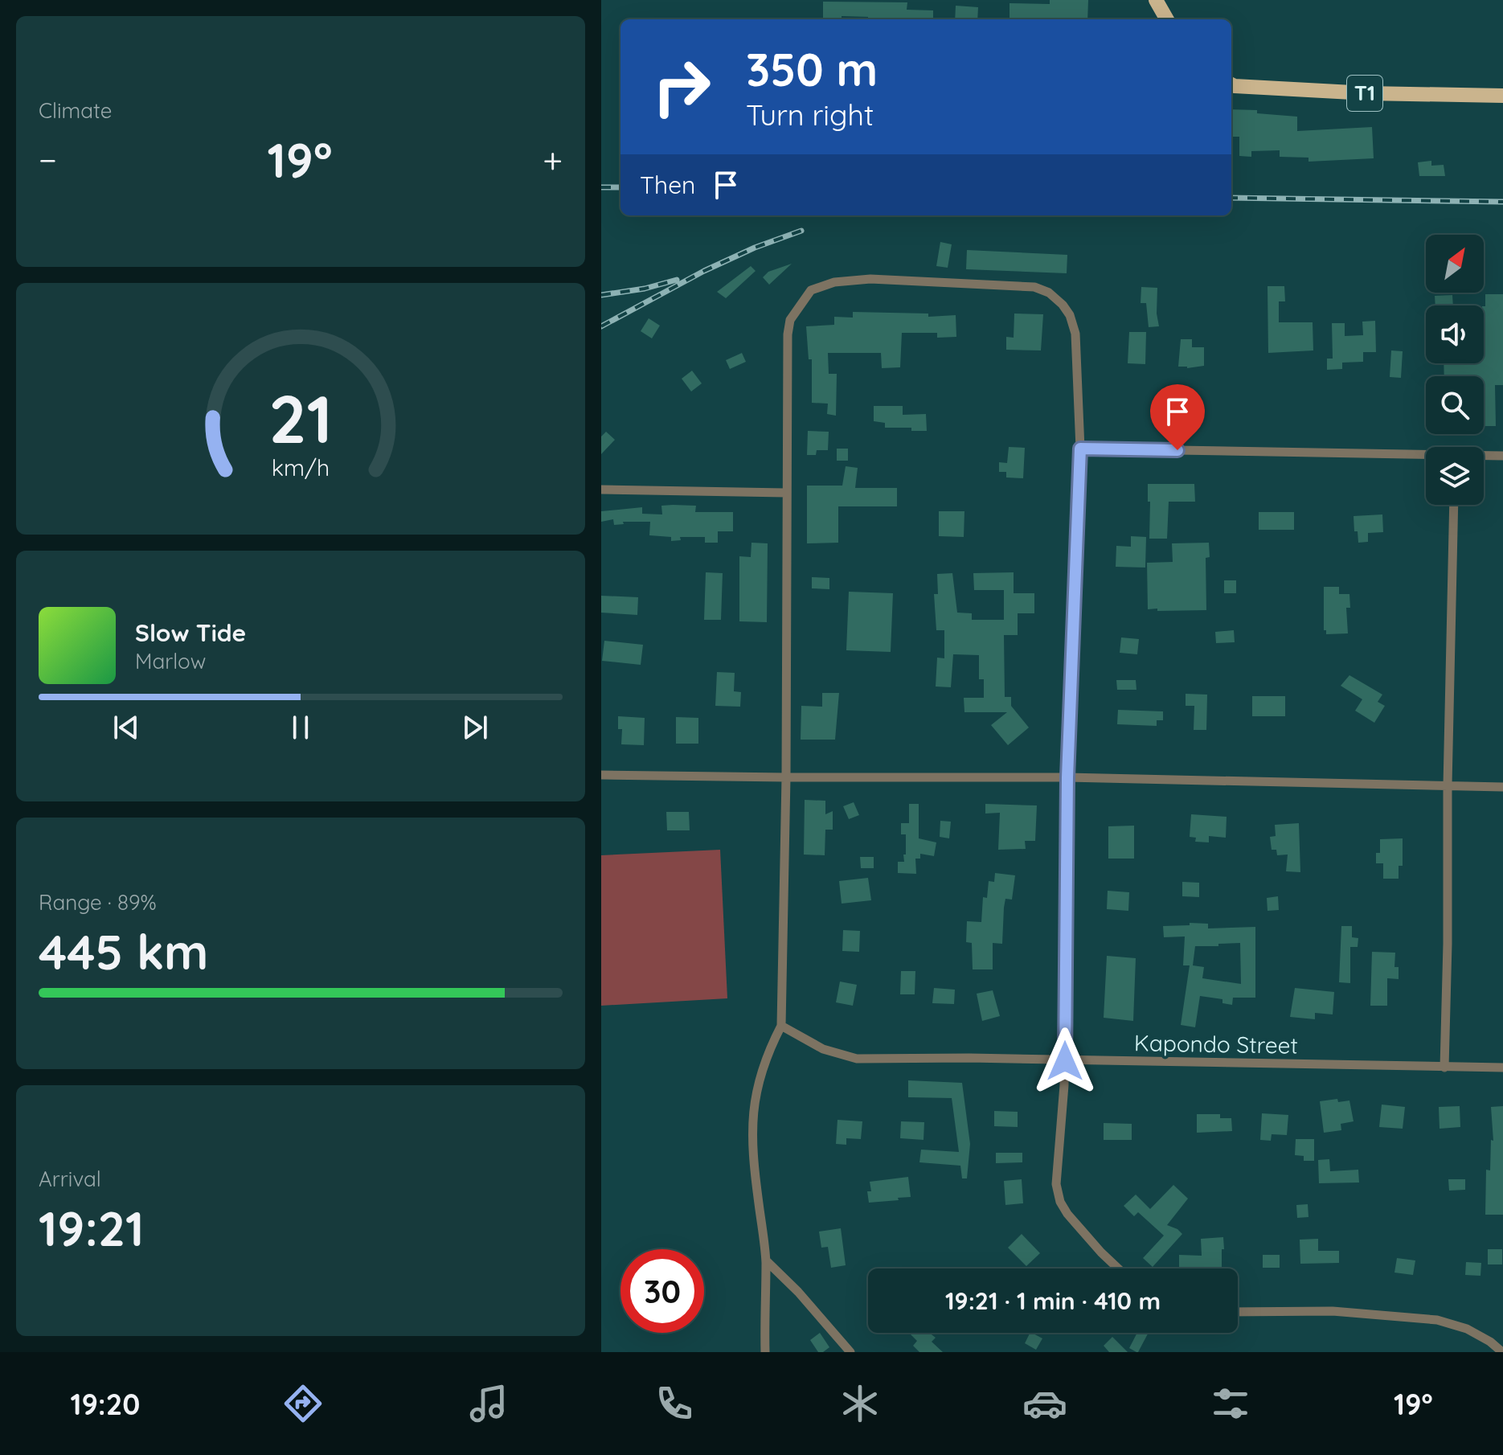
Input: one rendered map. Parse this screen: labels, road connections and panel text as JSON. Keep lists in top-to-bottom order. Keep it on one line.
{"streets":{"highway":["T1"],"street":["Kapondo Street"]},"north":"top right","page":{"tile":["Climate",["Range · 89%","445 km"],["Arrival","19:21"]],"turn":["350 m","Turn right"],"heat":["−","19°","+"],"then":"Then","song":["Slow Tide","Marlow"],"limit":"30","trip":"19:21 · 1 min · 410 m","tabs":["19:20","19°"],"gauge":["21","km/h"]}}
